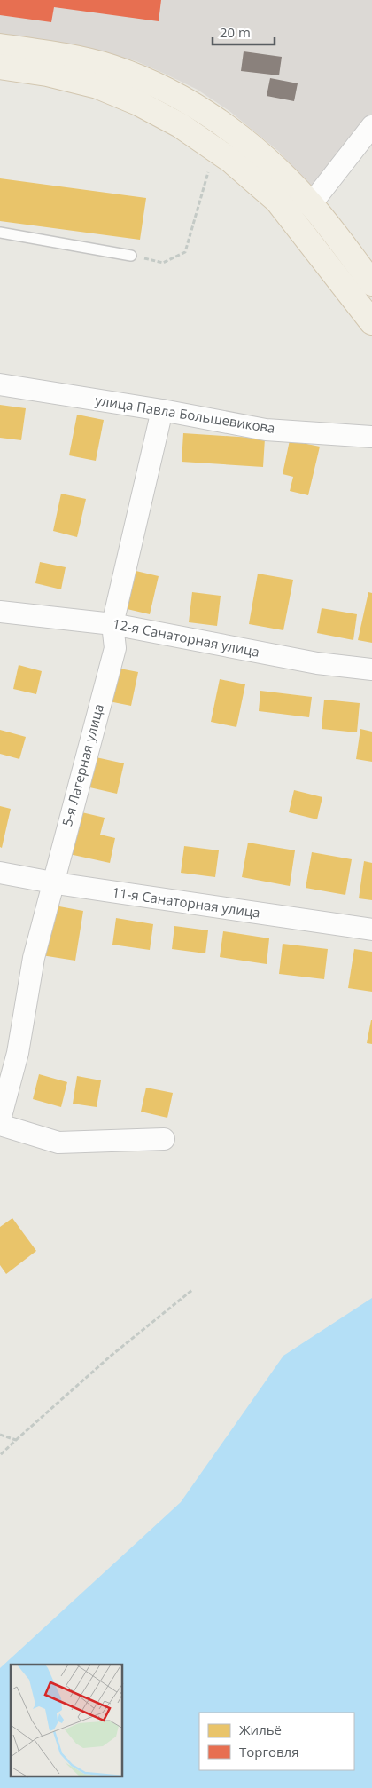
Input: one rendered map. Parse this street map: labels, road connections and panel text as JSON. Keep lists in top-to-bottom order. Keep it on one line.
{"streets":{"street":["улица Павла Большевикова","12-я Санаторная улица","5-я Лагерная улица","11-я Санаторная улица"]},"crossings":[["улица Павла Большевикова","5-я Лагерная улица"],["12-я Санаторная улица","5-я Лагерная улица"],["5-я Лагерная улица","11-я Санаторная улица"]],"legend":["Жильё","Торговля"],"scale_bar":"20 m"}
